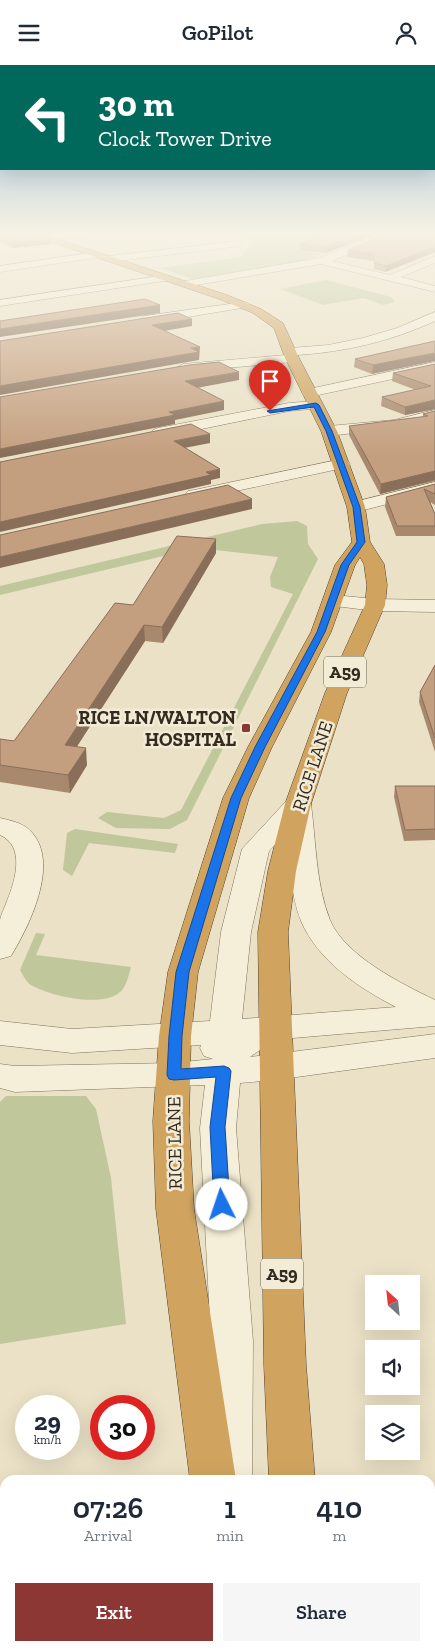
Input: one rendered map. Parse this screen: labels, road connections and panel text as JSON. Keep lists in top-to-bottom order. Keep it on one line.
{"streets":{"highway":["A59","RICE LANE"]},"places":{"transit":["RICE LN/WALTON HOSPITAL"]},"north":"top left","page":{"header":"GoPilot","turn":["30 m","Clock Tower Drive"],"speed":"29 km/h","limit":"30","eta":["07:26","Arrival","1","min","410","m"],"buttons":["Exit","Share"]}}
